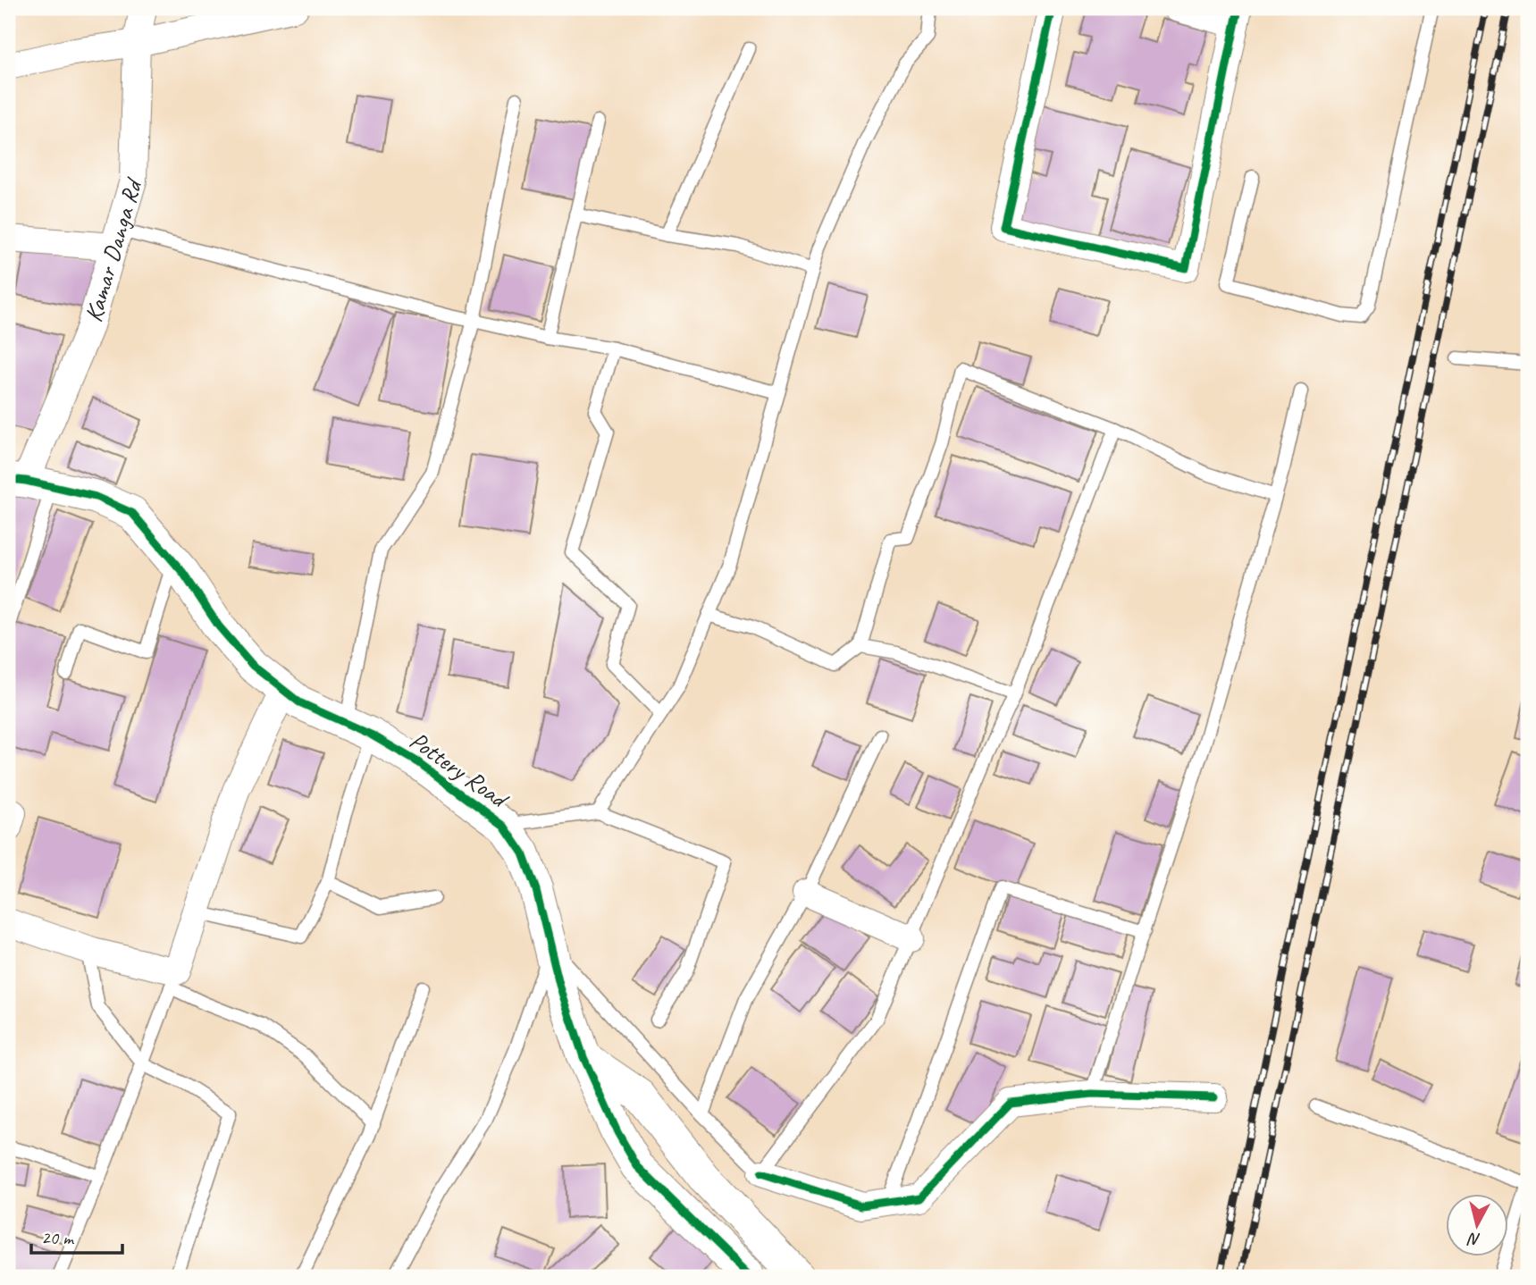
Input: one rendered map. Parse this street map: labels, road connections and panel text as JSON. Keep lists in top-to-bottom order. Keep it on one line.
{"streets":{"street":["Kamar Danga Rd","Pottery Road"]},"crossings":[["Kamar Danga Rd","Pottery Road"]],"scale_bar":"20 m","north":"bottom"}
